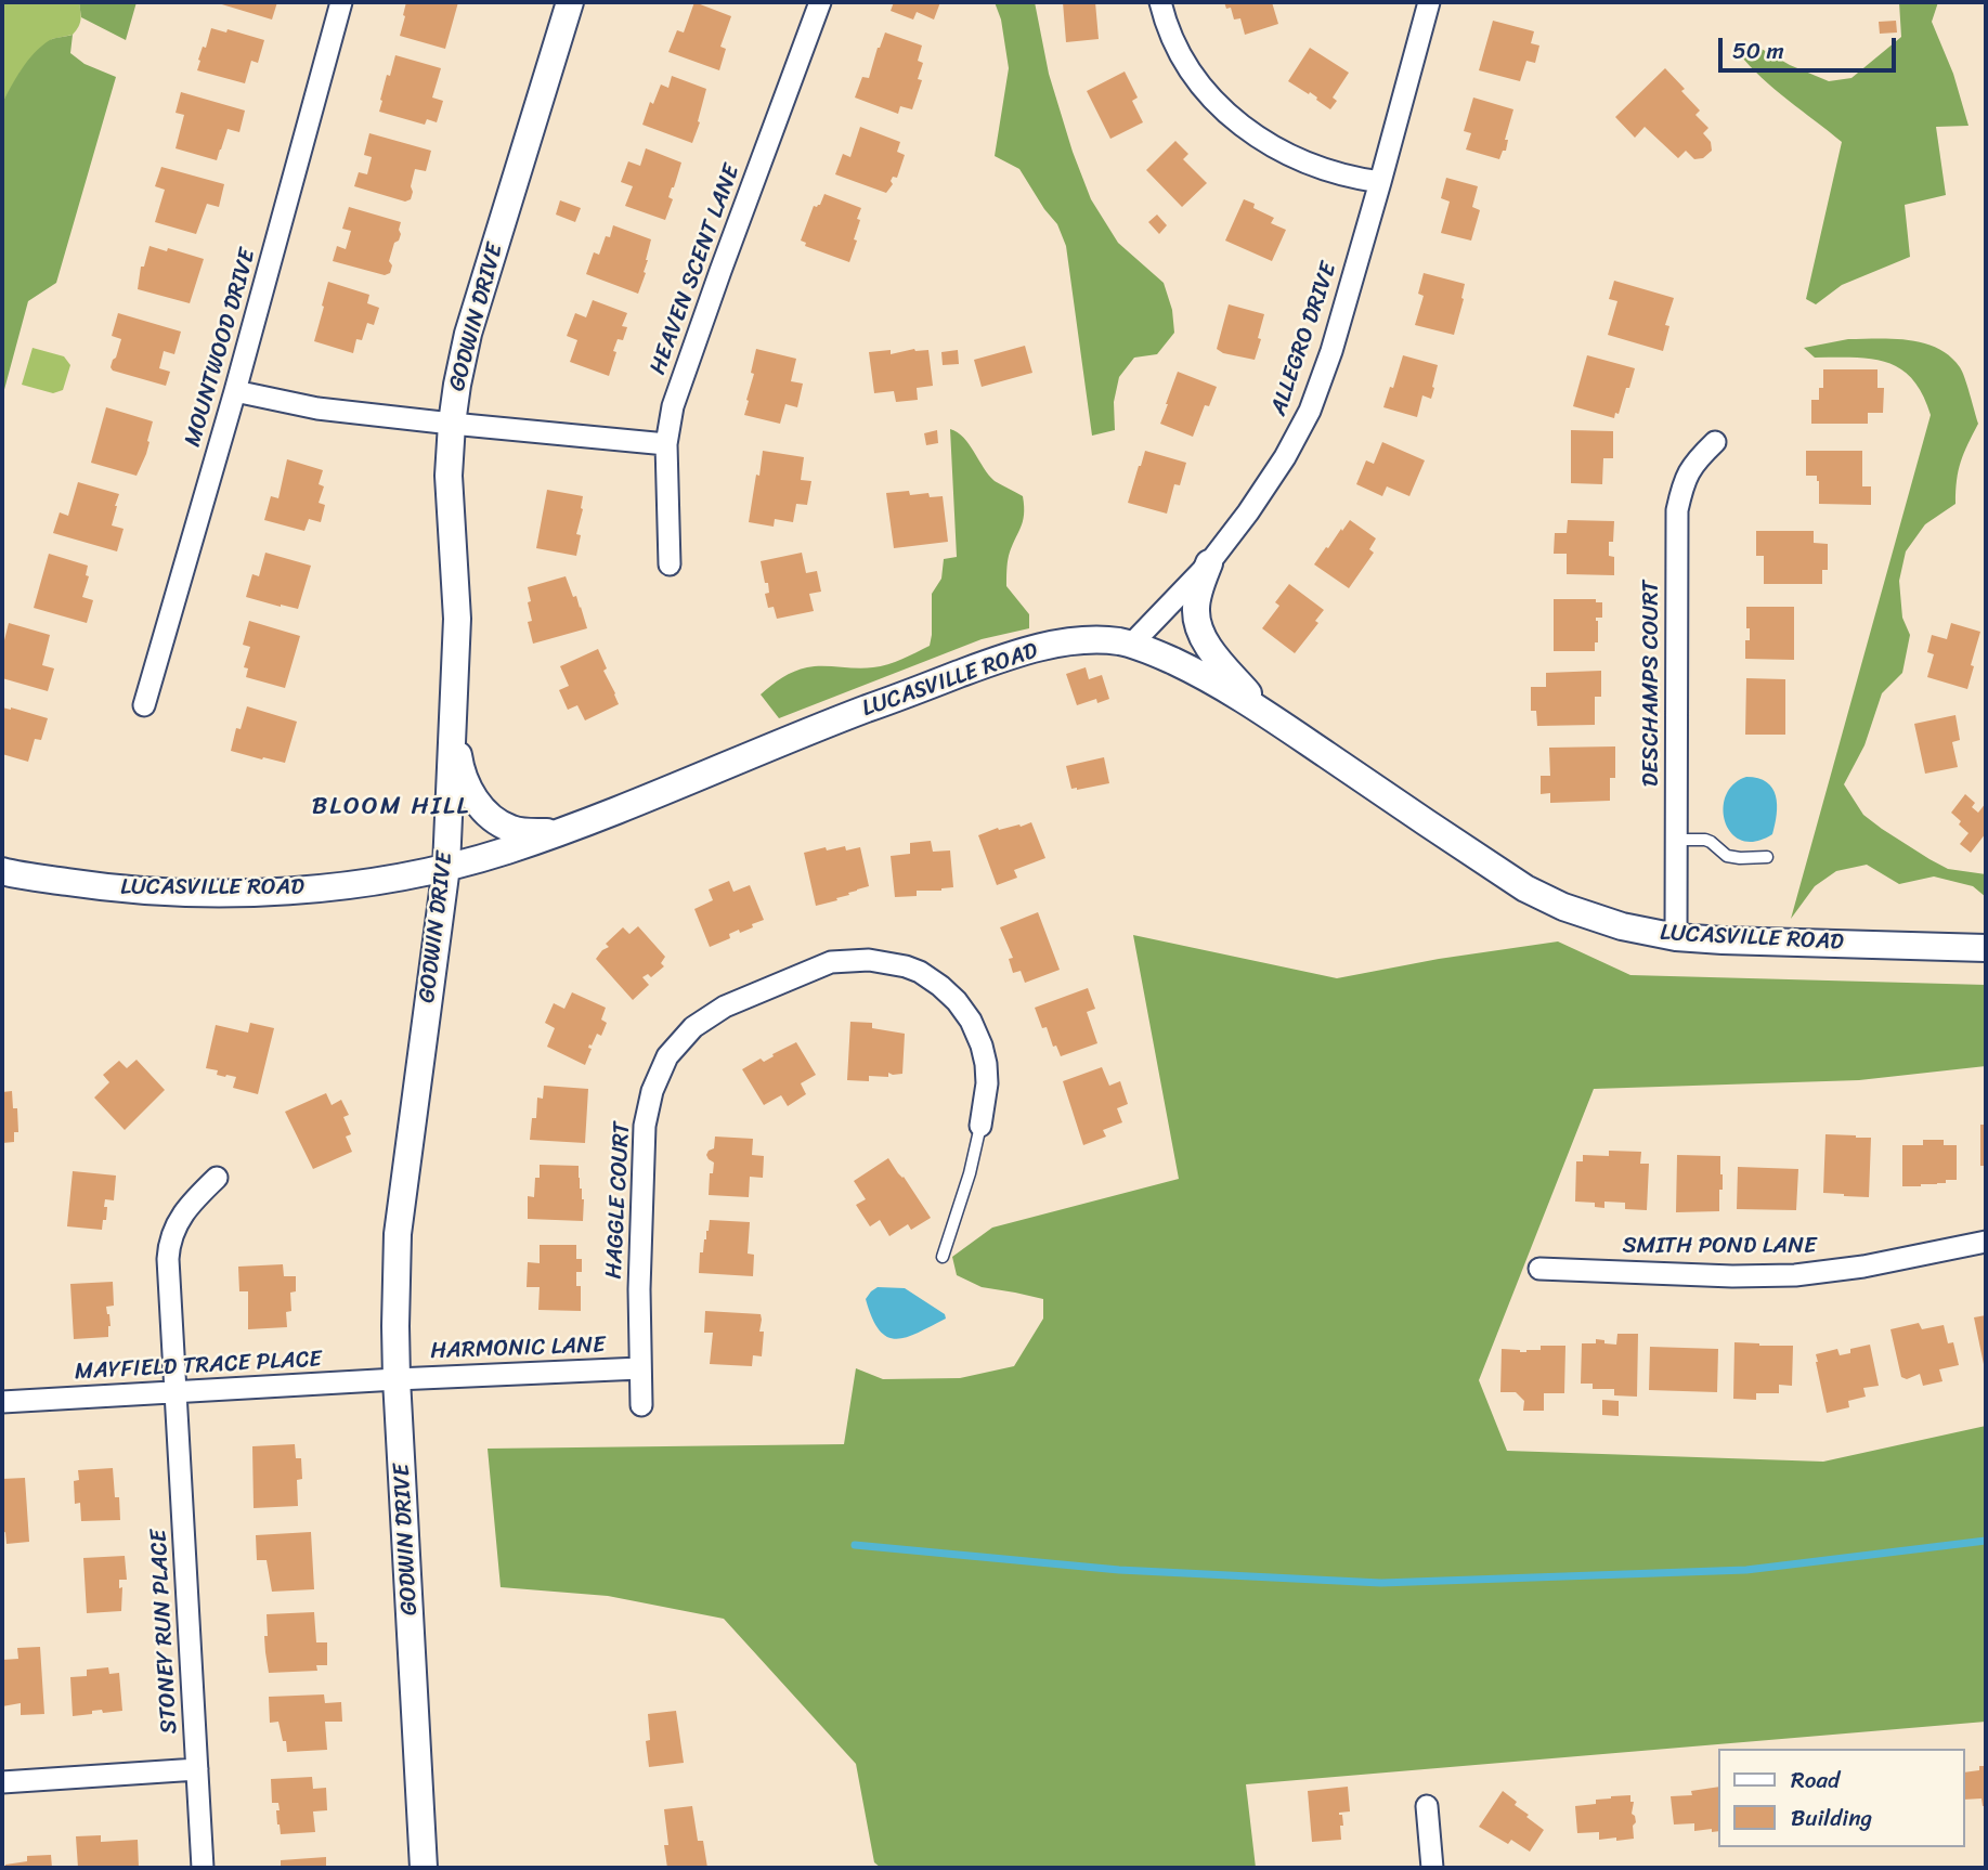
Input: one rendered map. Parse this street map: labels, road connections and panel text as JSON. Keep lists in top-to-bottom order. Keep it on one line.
{"streets":{"street":["HEAVEN SCENT LANE","GODWIN DRIVE","ALLEGRO DRIVE","MOUNTWOOD DRIVE","LUCASVILLE ROAD","DESCHAMPS COURT","HAGGLE COURT","SMITH POND LANE","HARMONIC LANE","MAYFIELD TRACE PLACE","STONEY RUN PLACE"]},"crossings":[["GODWIN DRIVE","LUCASVILLE ROAD"],["GODWIN DRIVE","HARMONIC LANE"],["GODWIN DRIVE","MAYFIELD TRACE PLACE"],["ALLEGRO DRIVE","LUCASVILLE ROAD"],["LUCASVILLE ROAD","DESCHAMPS COURT"],["HAGGLE COURT","HARMONIC LANE"],["HARMONIC LANE","MAYFIELD TRACE PLACE"],["MAYFIELD TRACE PLACE","STONEY RUN PLACE"]],"districts":["BLOOM HILL"],"legend":["Road","Building"],"scale_bar":"50 m"}
